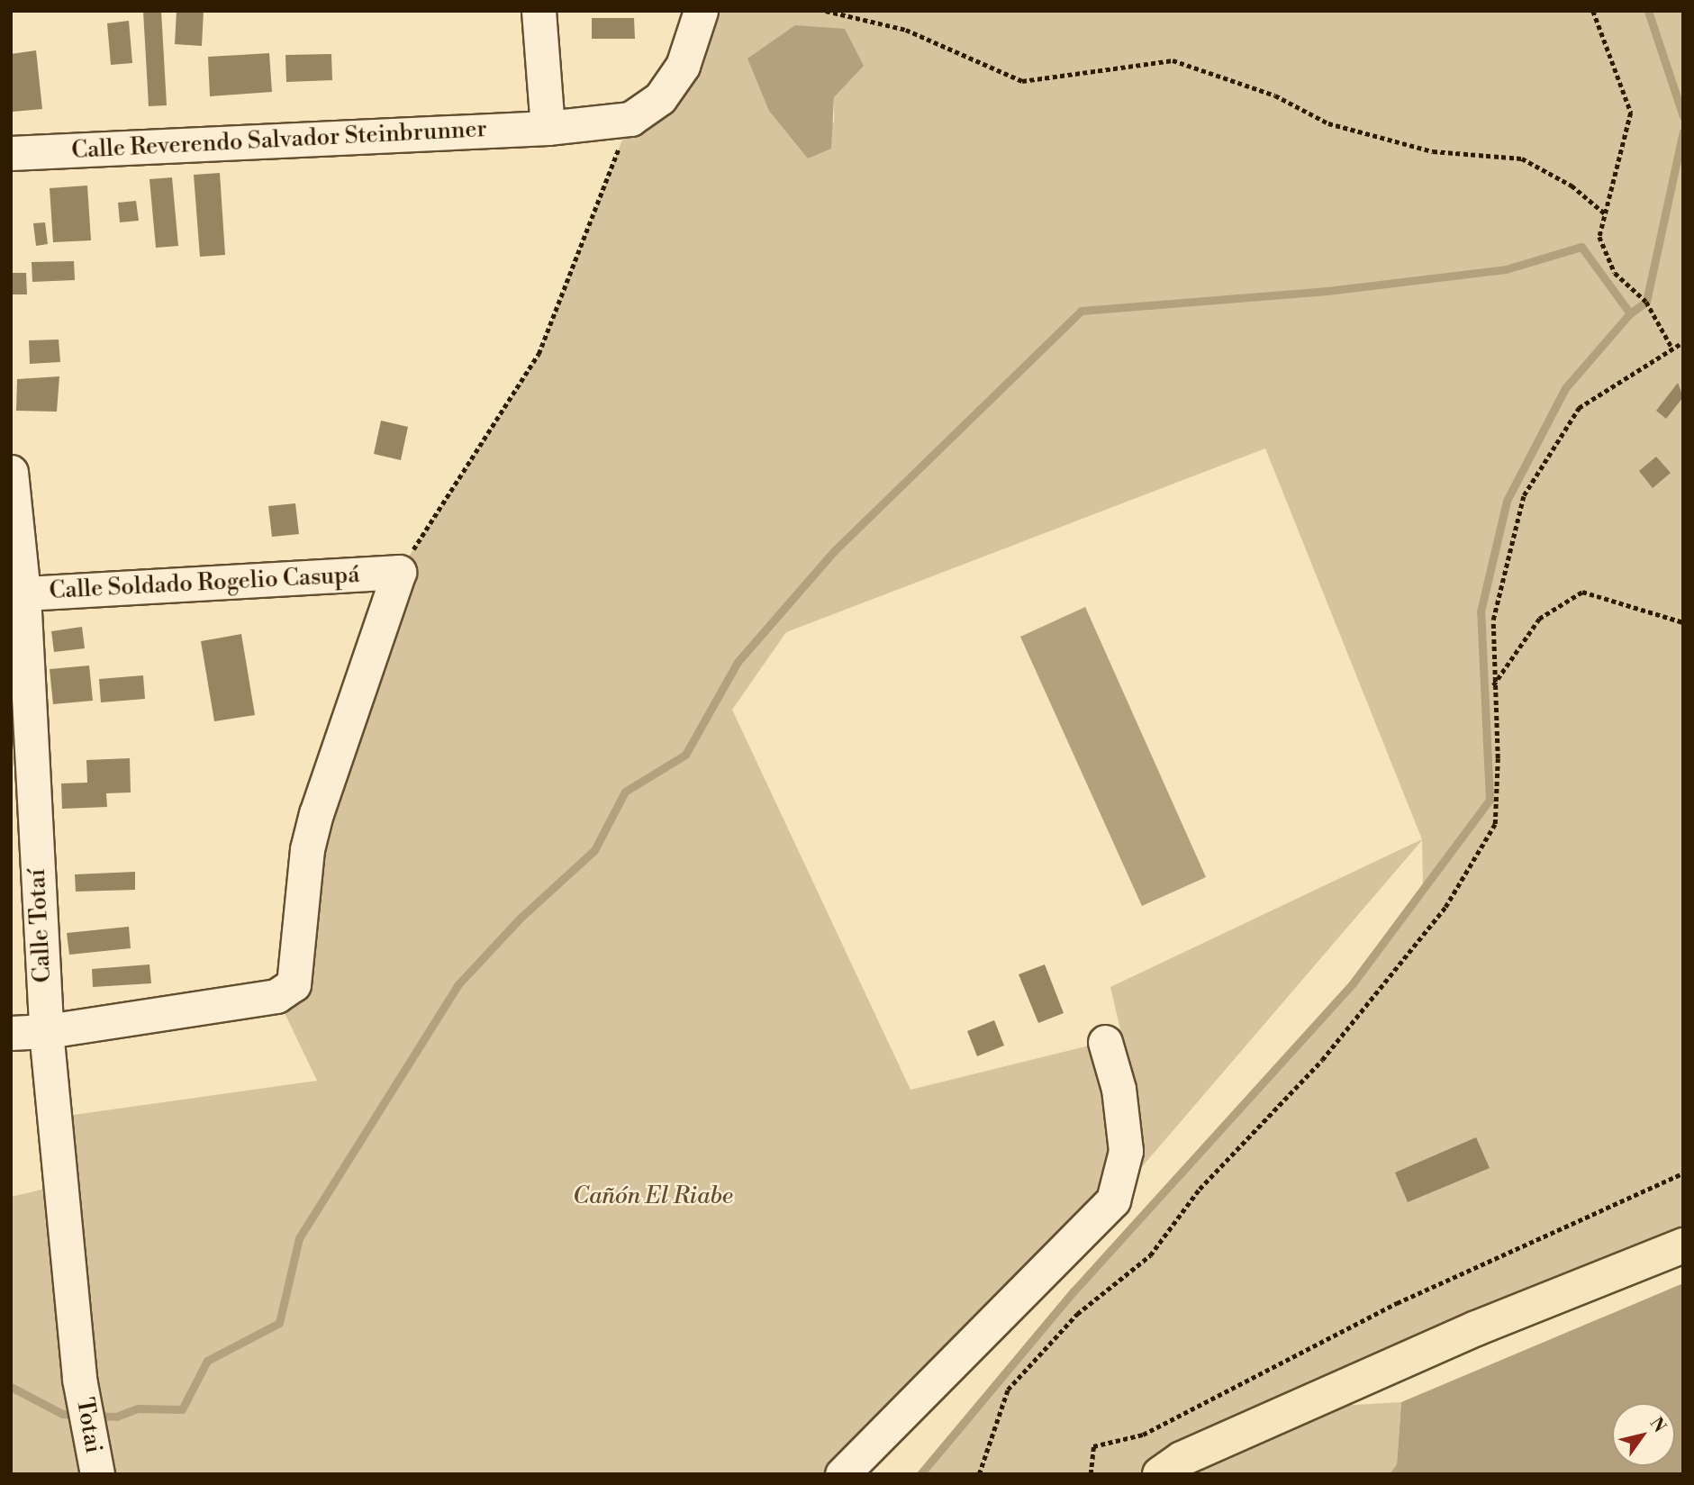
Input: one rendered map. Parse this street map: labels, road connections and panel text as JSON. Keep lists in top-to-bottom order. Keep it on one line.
{"streets":{"street":["Calle Reverendo Salvador Steinbrunner","Calle Soldado Rogelio Casupá","Calle Totaí","Totai"]},"crossings":[["Calle Soldado Rogelio Casupá","Calle Totaí"],["Calle Totaí","Totai"]],"parks":["Cañón El Riabe"],"north":"top right"}
